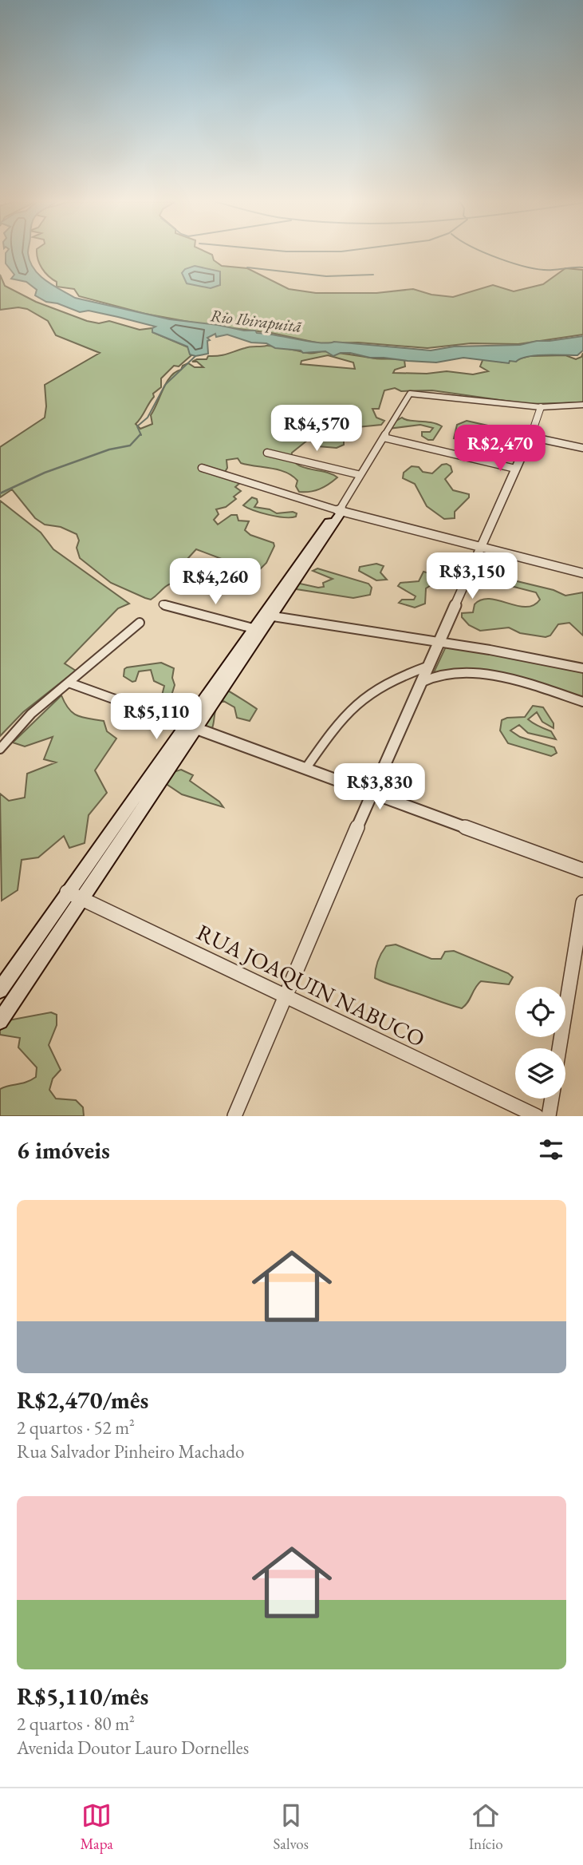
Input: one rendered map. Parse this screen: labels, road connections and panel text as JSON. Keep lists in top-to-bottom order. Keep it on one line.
{"streets":{"street":["RUA JOAQUIN NABUCO"]},"water":["Rio Ibirapuitã"],"page":{"price":["R$4,570","R$2,470","R$3,150","R$4,260","R$5,110","R$3,830"],"heading":"6 imóveis","list":[{"name":"R$2,470/mês","note":"2 quartos · 52 m² · Rua Salvador Pinheiro Machado"},{"name":"R$5,110/mês","note":"2 quartos · 80 m² · Avenida Doutor Lauro Dornelles"}],"tabs":["Mapa","Salvos","Início"]}}
